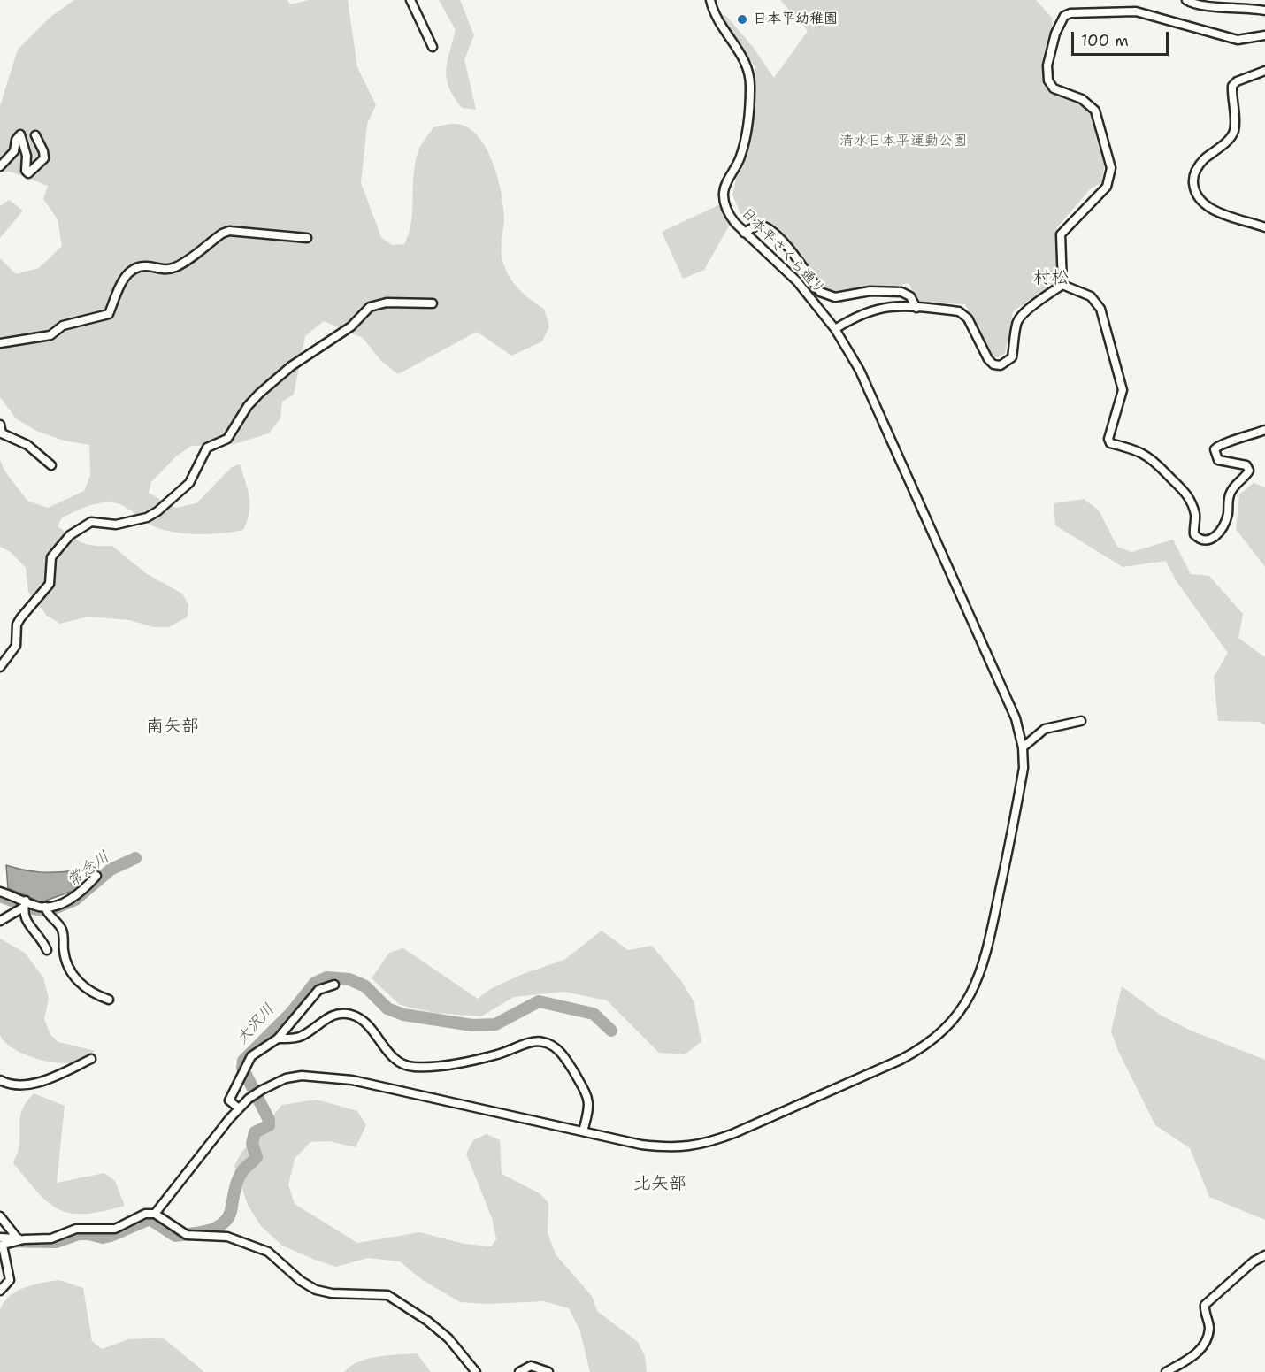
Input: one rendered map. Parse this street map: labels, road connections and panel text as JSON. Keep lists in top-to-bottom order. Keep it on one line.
{"streets":{"street":["日本平さくら通り"]},"districts":["村松","南矢部","北矢部"],"water":["常念川","大沢川"],"parks":["清水日本平運動公園"],"places":["日本平幼稚園"],"scale_bar":"100 m"}
